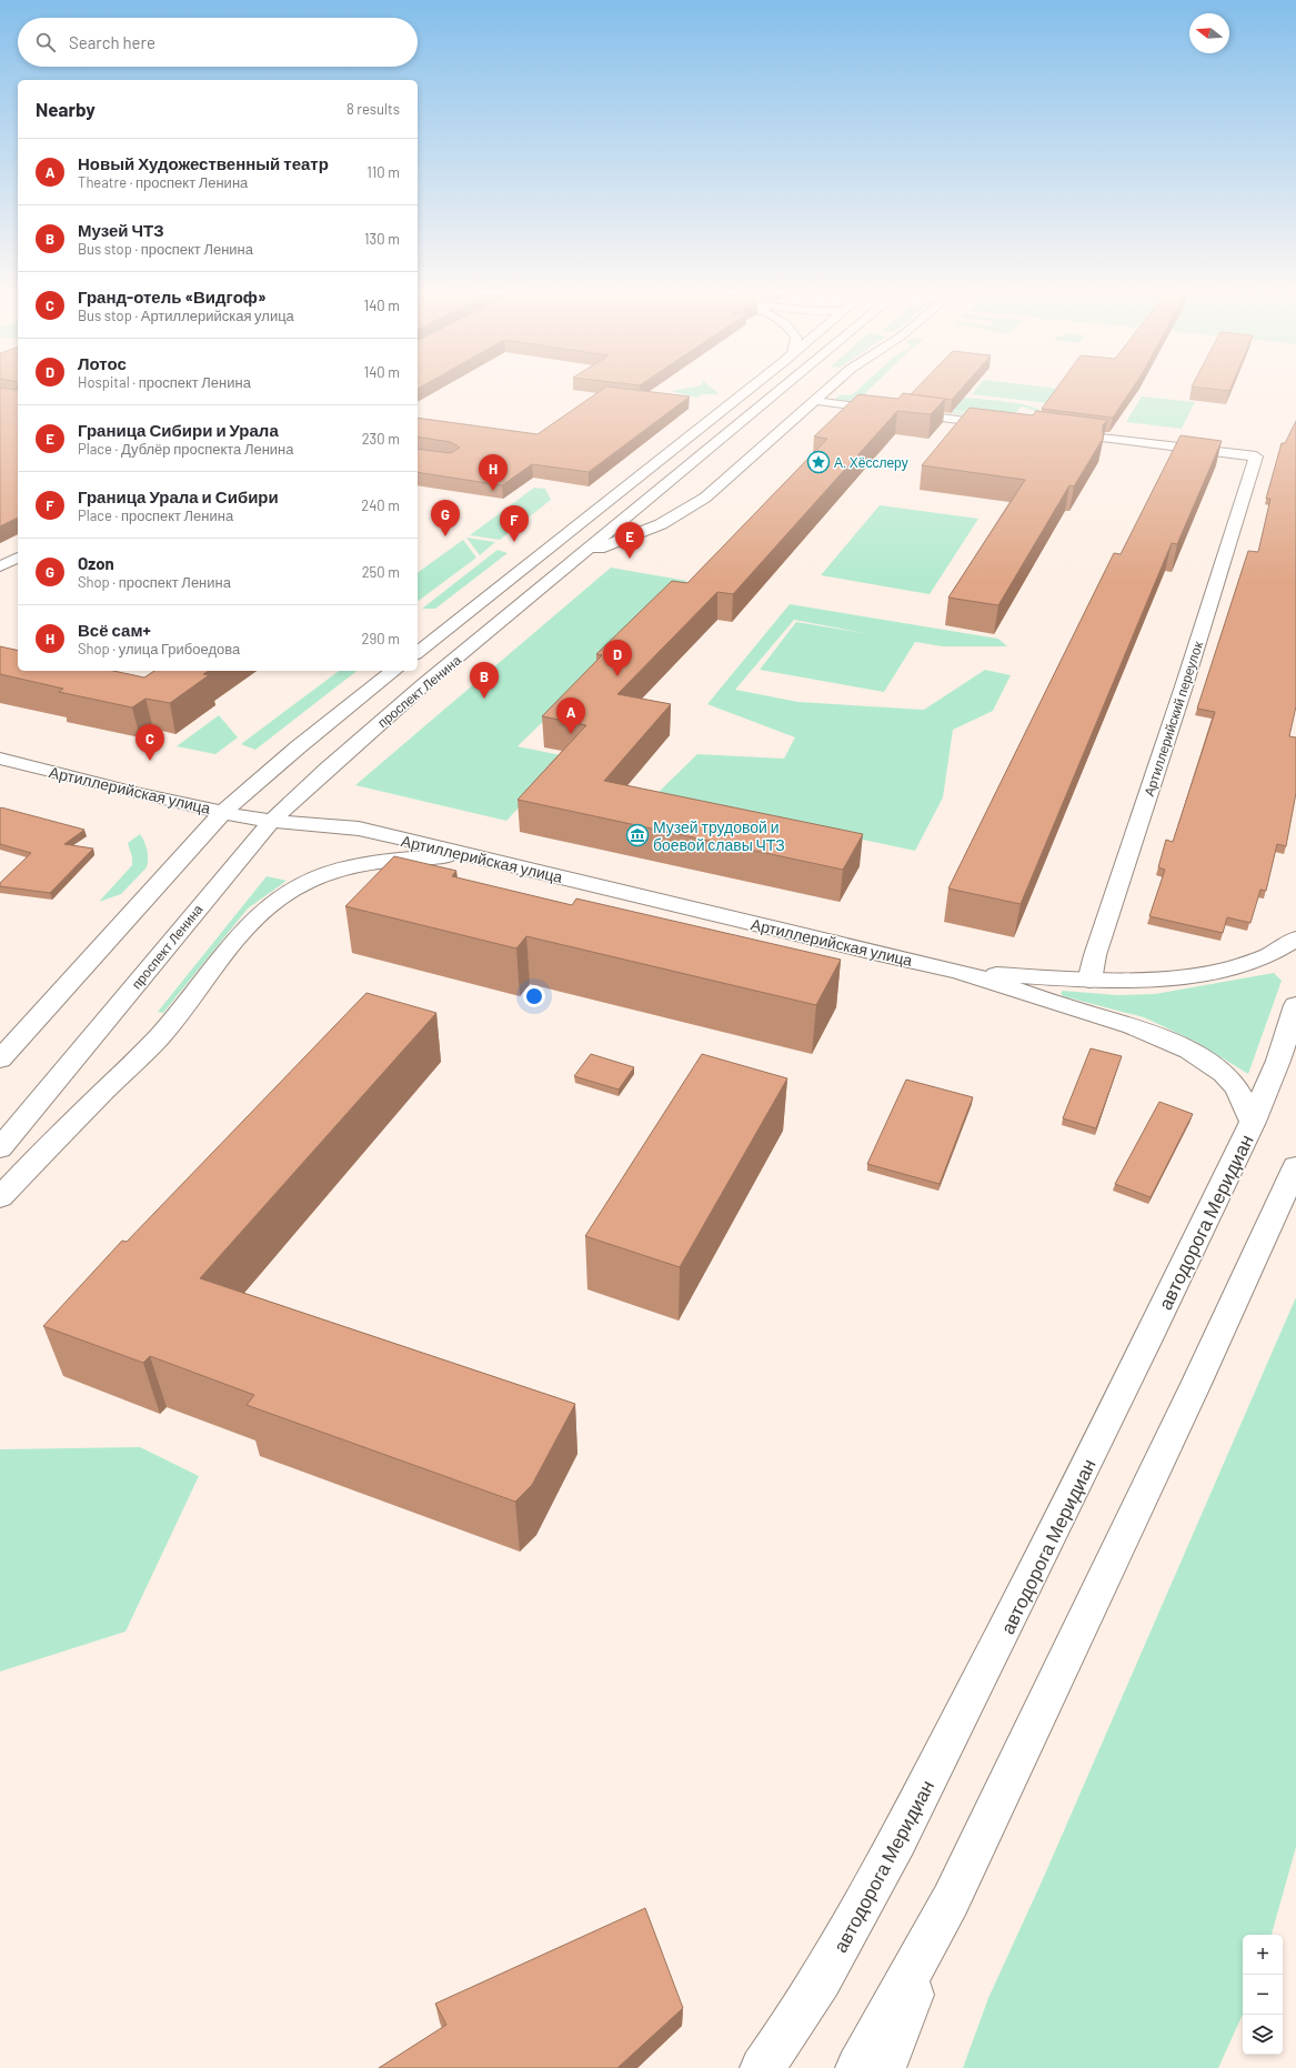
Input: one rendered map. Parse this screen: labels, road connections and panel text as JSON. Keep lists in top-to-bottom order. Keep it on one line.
{"streets":{"main road":["проспект Ленина","Артиллерийский переулок","Артиллерийская улица","автодорога Меридиан"]},"crossings":[["проспект Ленина","Артиллерийская улица"],["Артиллерийский переулок","Артиллерийская улица"],["Артиллерийская улица","автодорога Меридиан"]],"places":{"place":["А. Хёсслеру"],"museum":["Музей трудовой и боевой славы ЧТЗ"]},"north":"left","page":{"search":"Search here","heading":["Nearby","8 results"],"list":[{"mark":"A","name":"Новый Художественный театр","note":"Theatre · проспект Ленина","value":"110 m"},{"mark":"B","name":"Музей ЧТЗ","note":"Bus stop · проспект Ленина","value":"130 m"},{"mark":"C","name":"Гранд-отель «Видгоф»","note":"Bus stop · Артиллерийская улица","value":"140 m"},{"mark":"D","name":"Лотос","note":"Hospital · проспект Ленина","value":"140 m"},{"mark":"E","name":"Граница Сибири и Урала","note":"Place · Дублёр проспекта Ленина","value":"230 m"},{"mark":"F","name":"Граница Урала и Сибири","note":"Place · проспект Ленина","value":"240 m"},{"mark":"G","name":"Ozon","note":"Shop · проспект Ленина","value":"250 m"},{"mark":"H","name":"Всё сам+","note":"Shop · улица Грибоедова","value":"290 m"}],"pins":["H","G","F","E","D","B","A","C"],"map_buttons":["+","−"]}}
